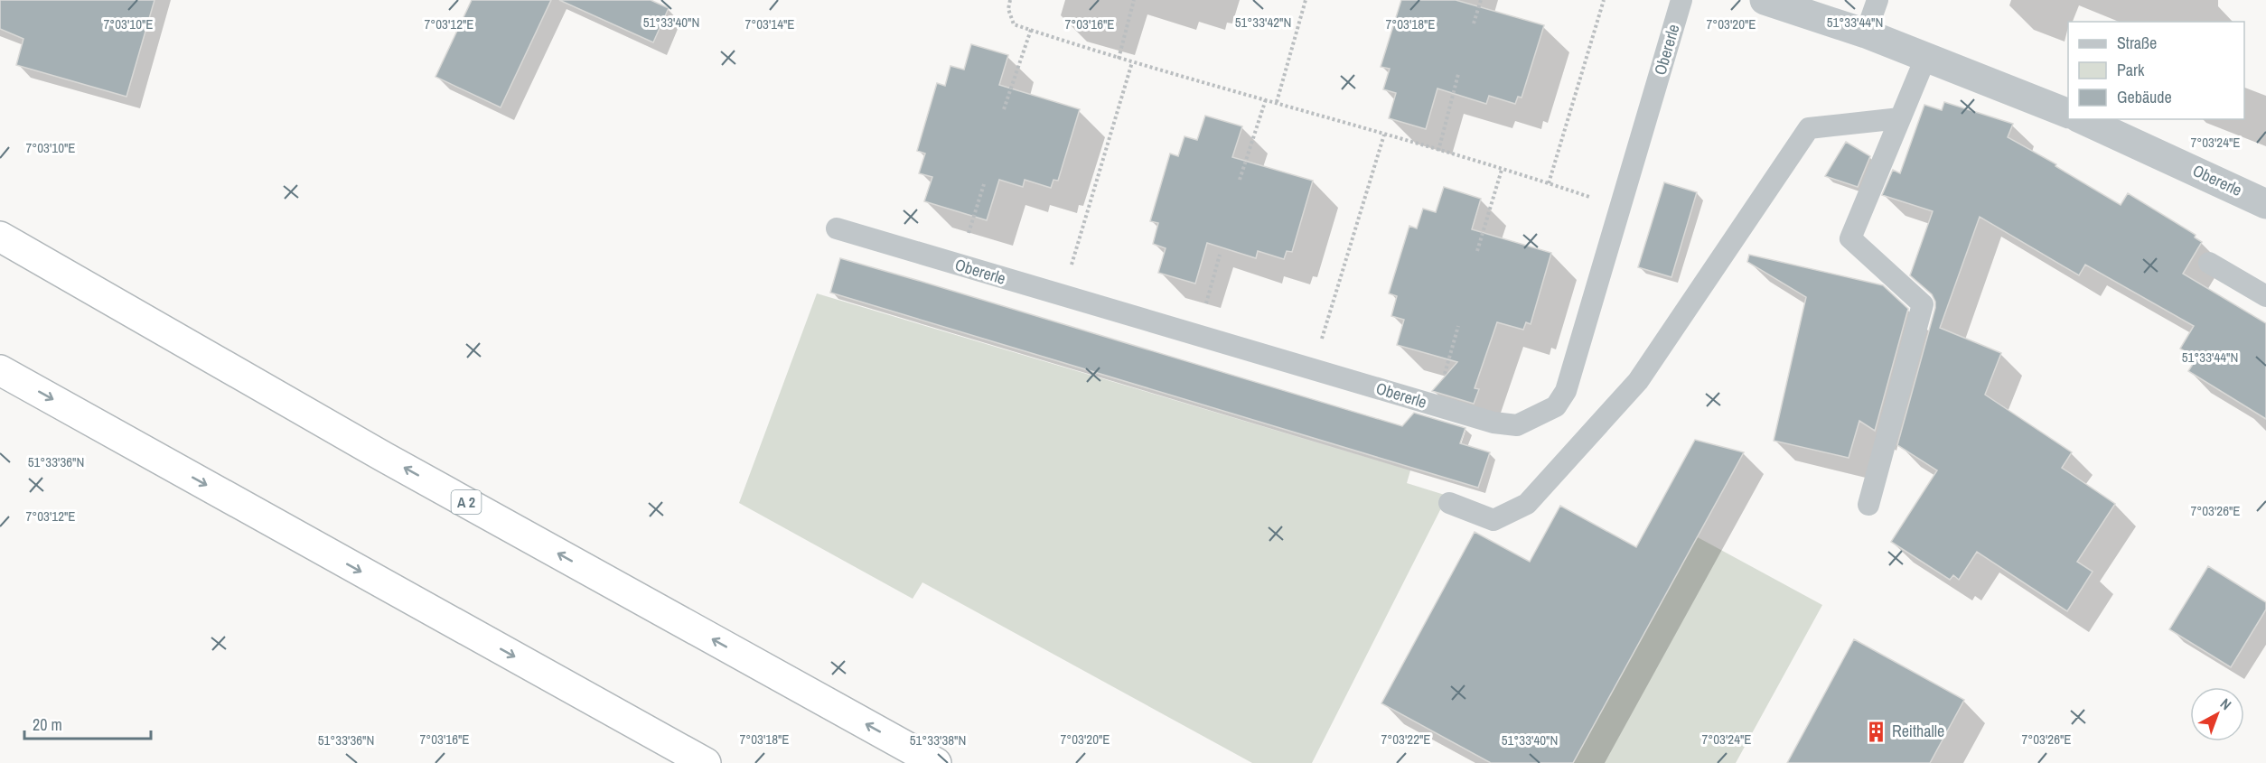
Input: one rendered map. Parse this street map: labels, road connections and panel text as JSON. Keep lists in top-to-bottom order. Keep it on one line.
{"streets":{"highway":["A 2"],"street":["Obererle"]},"places":{"building":["Reithalle"]},"legend":["Straße","Park","Gebäude"],"scale_bar":"20 m","north":"top right","coordinates":["51°33'40\"N","51°33'42\"N","51°33'44\"N","7°03'10\"E","7°03'12\"E","7°03'14\"E","7°03'16\"E","7°03'18\"E","7°03'20\"E","7°03'24\"E","51°33'36\"N","7°03'26\"E","7°03'22\"E","51°33'38\"N"]}
